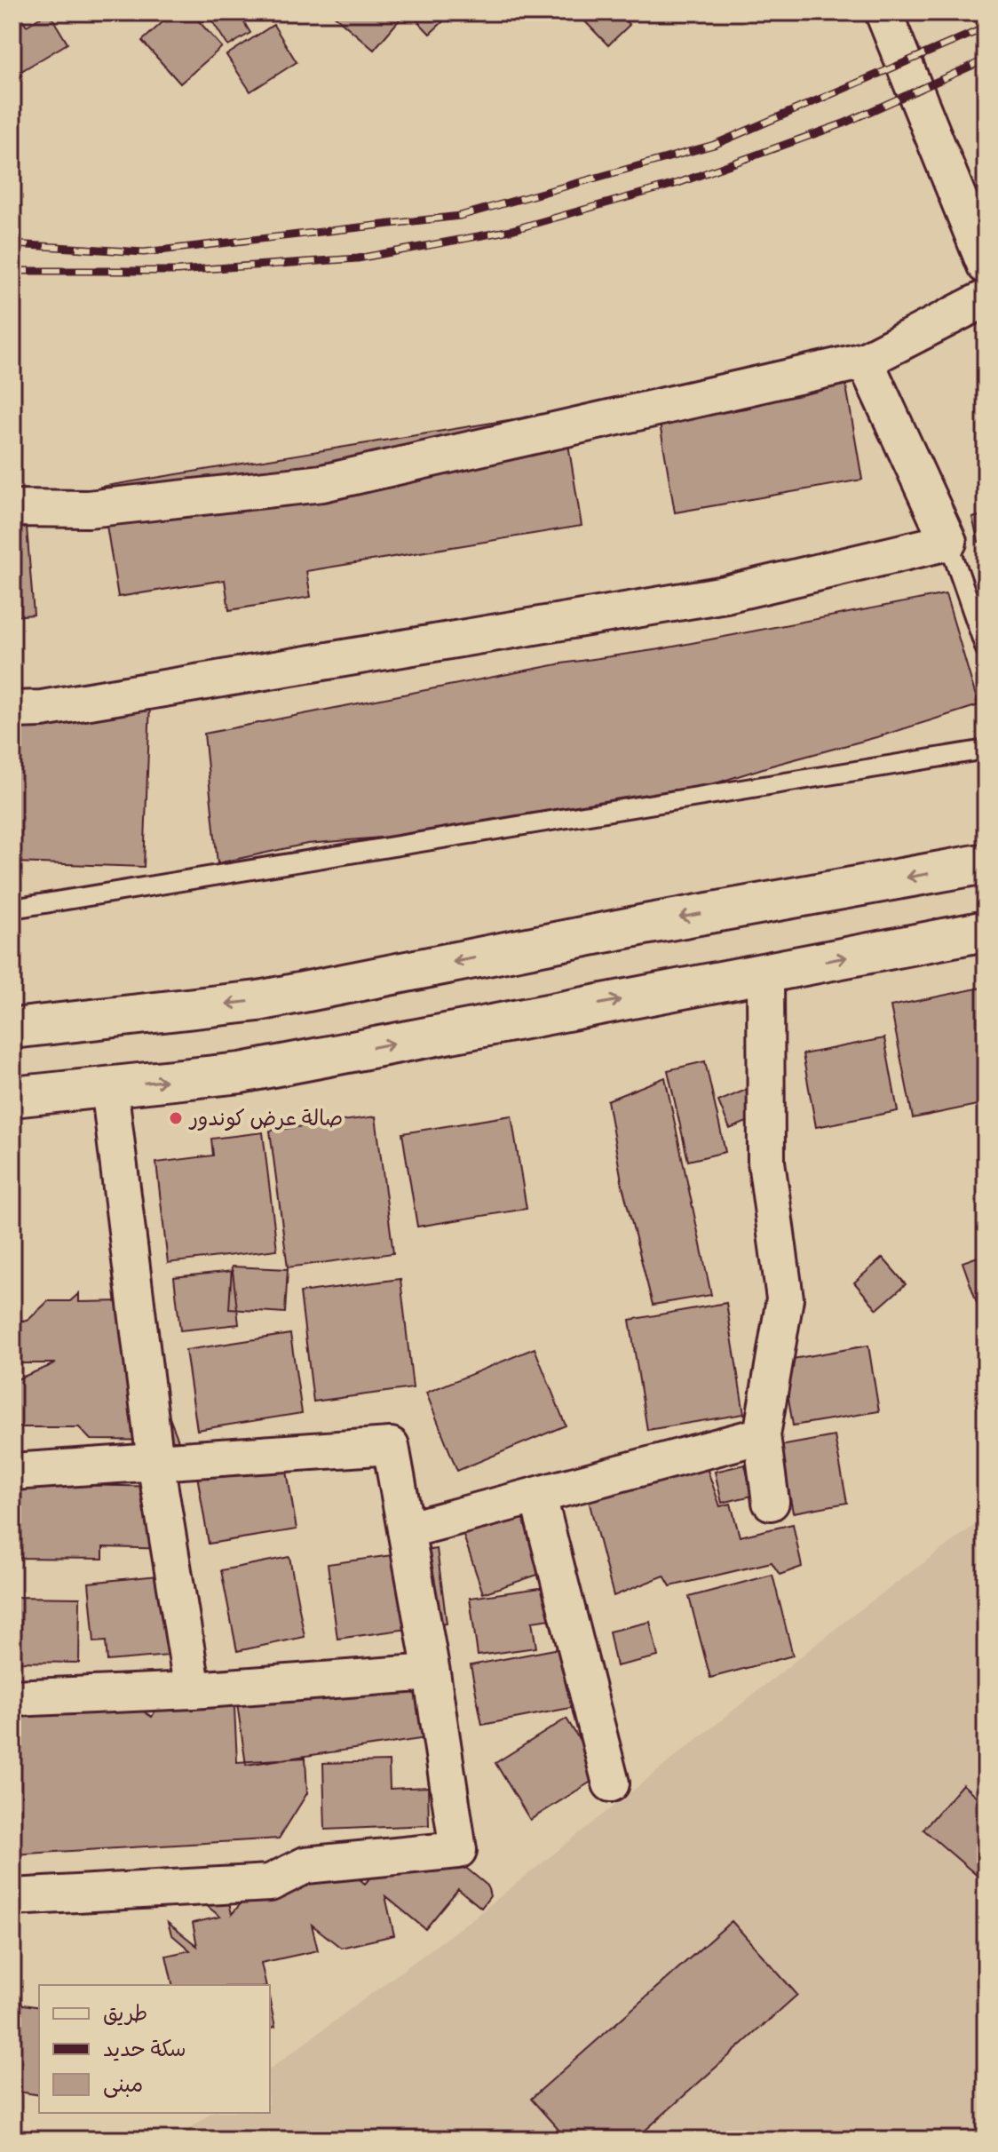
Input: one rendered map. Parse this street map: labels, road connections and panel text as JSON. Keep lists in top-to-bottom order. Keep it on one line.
{"places":["صالة عرض كوندور"],"legend":["طريق","سكة حديد","مبنى"]}
